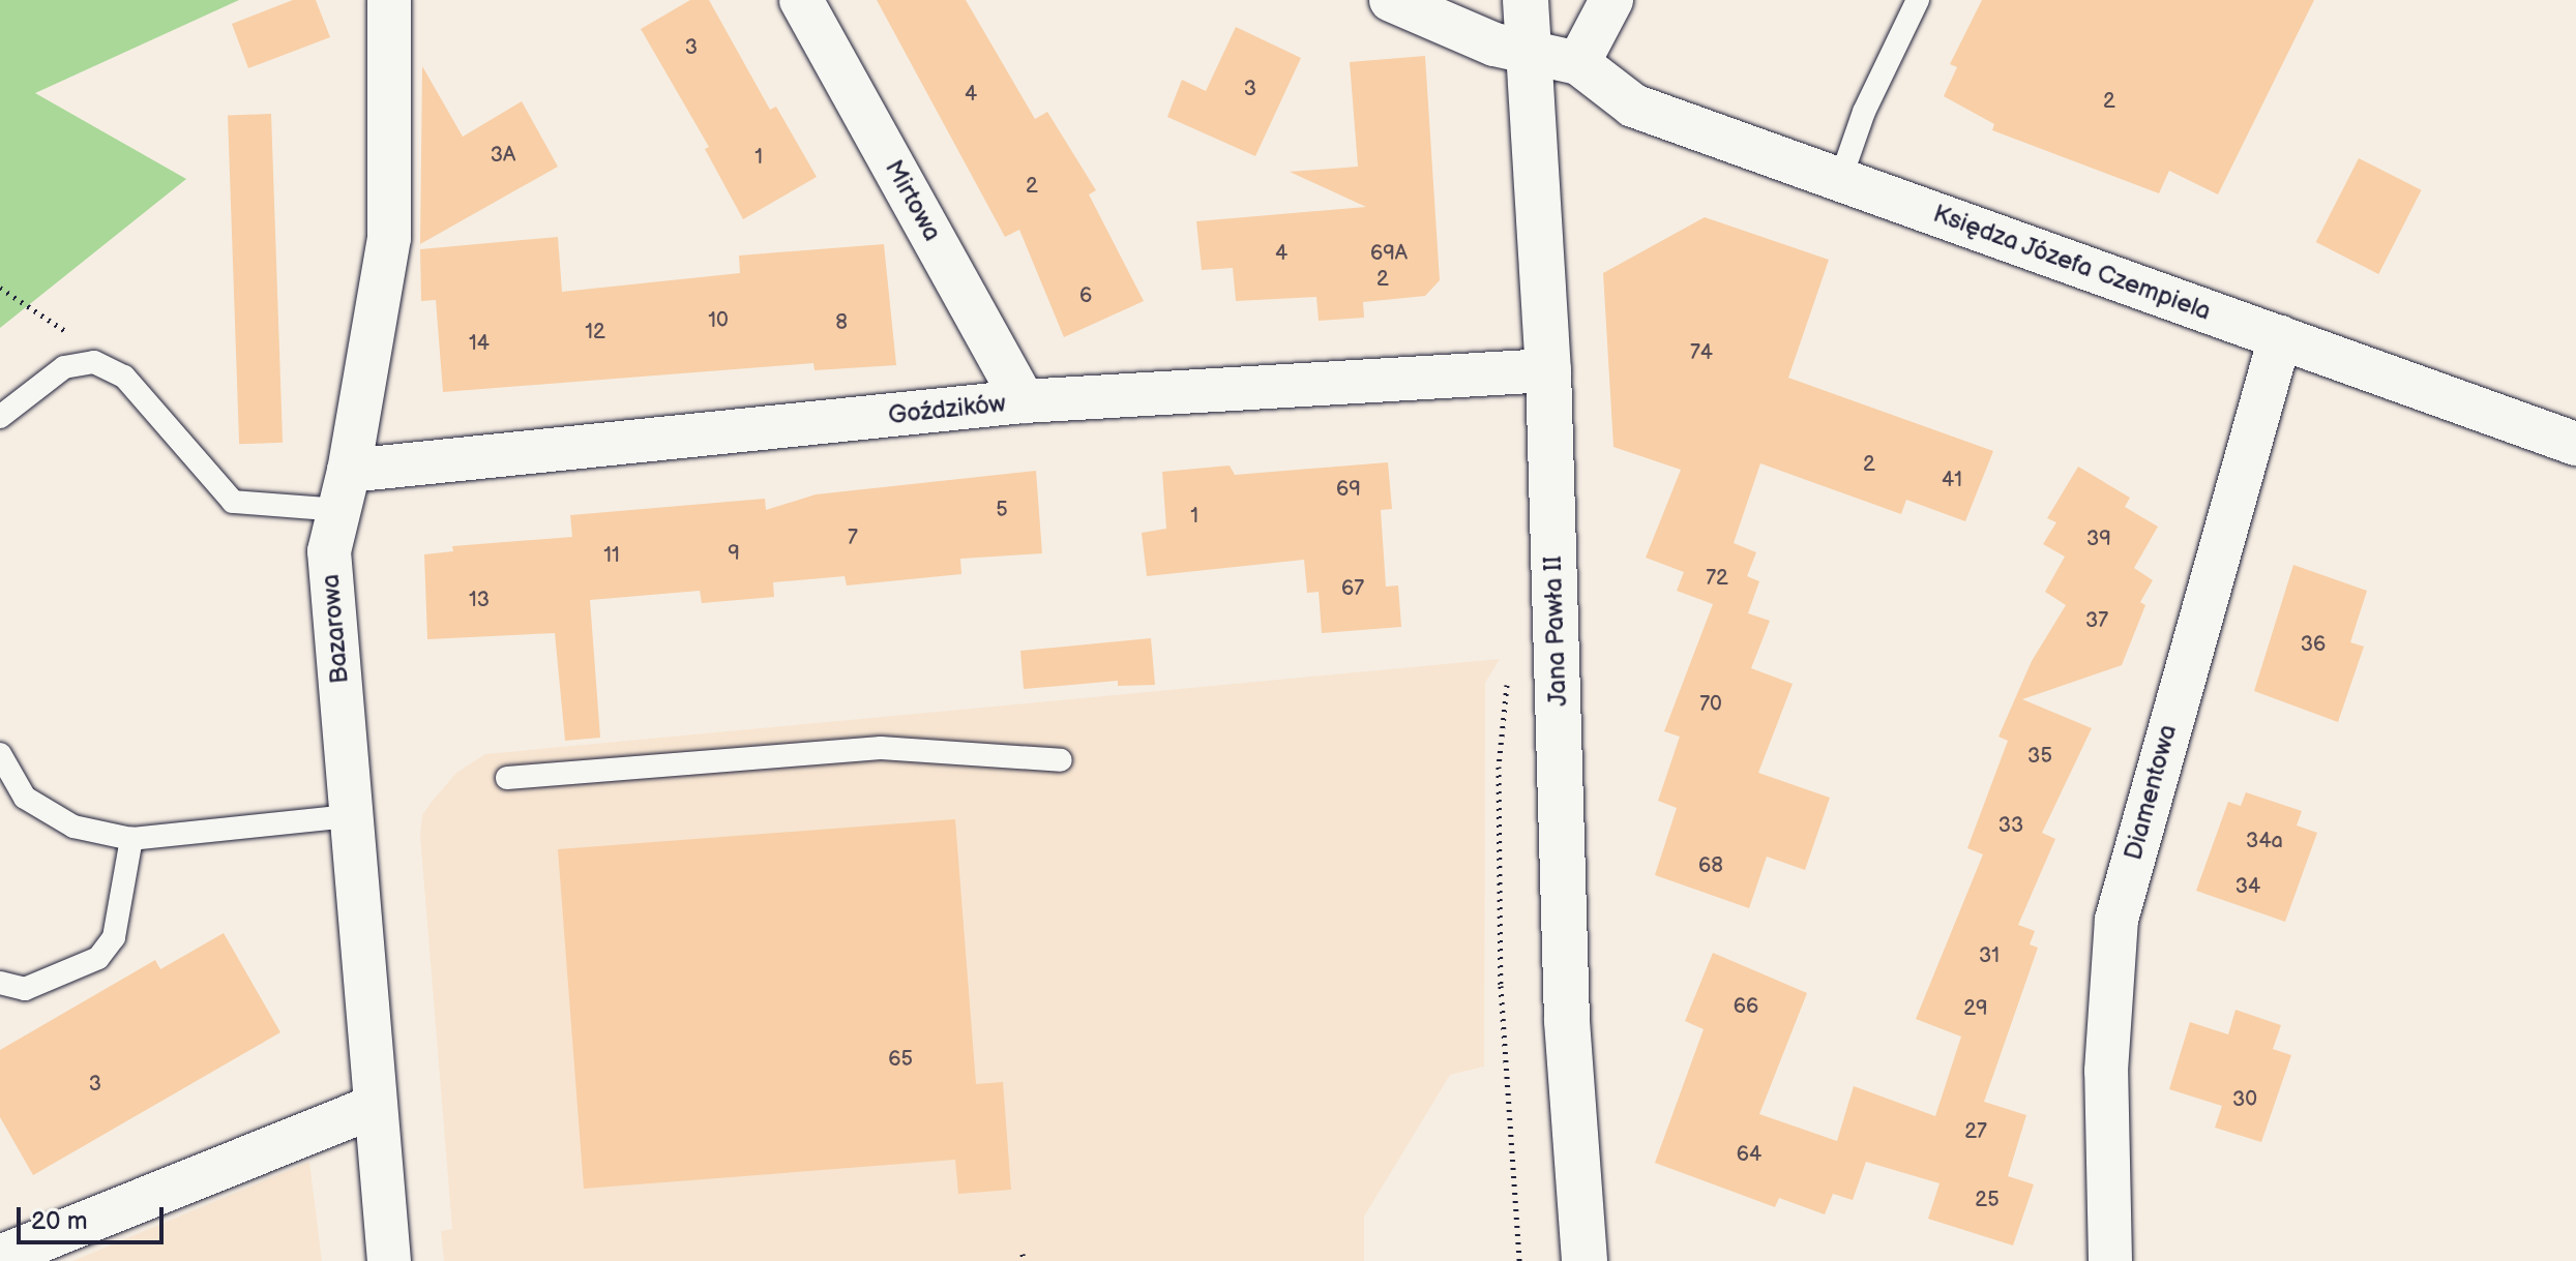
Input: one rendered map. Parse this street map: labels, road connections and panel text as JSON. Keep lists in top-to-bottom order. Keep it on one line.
{"streets":{"street":["Mirtowa","Księdza Józefa Czempiela","Goździków","Bazarowa","Jana Pawła II","Diamentowa"]},"crossings":[["Mirtowa","Goździków"],["Księdza Józefa Czempiela","Diamentowa"],["Goździków","Bazarowa"],["Goździków","Jana Pawła II"]],"house_numbers":["3","3","4","2","3A","1","2","4","69A","2","6","10","8","12","14","74","2","41","69","5","1","7","39","9","11","72","67","13","37","36","70","35","33","34a","68","34","31","66","29","65","3","30","27","64","25"],"scale_bar":"20 m"}
